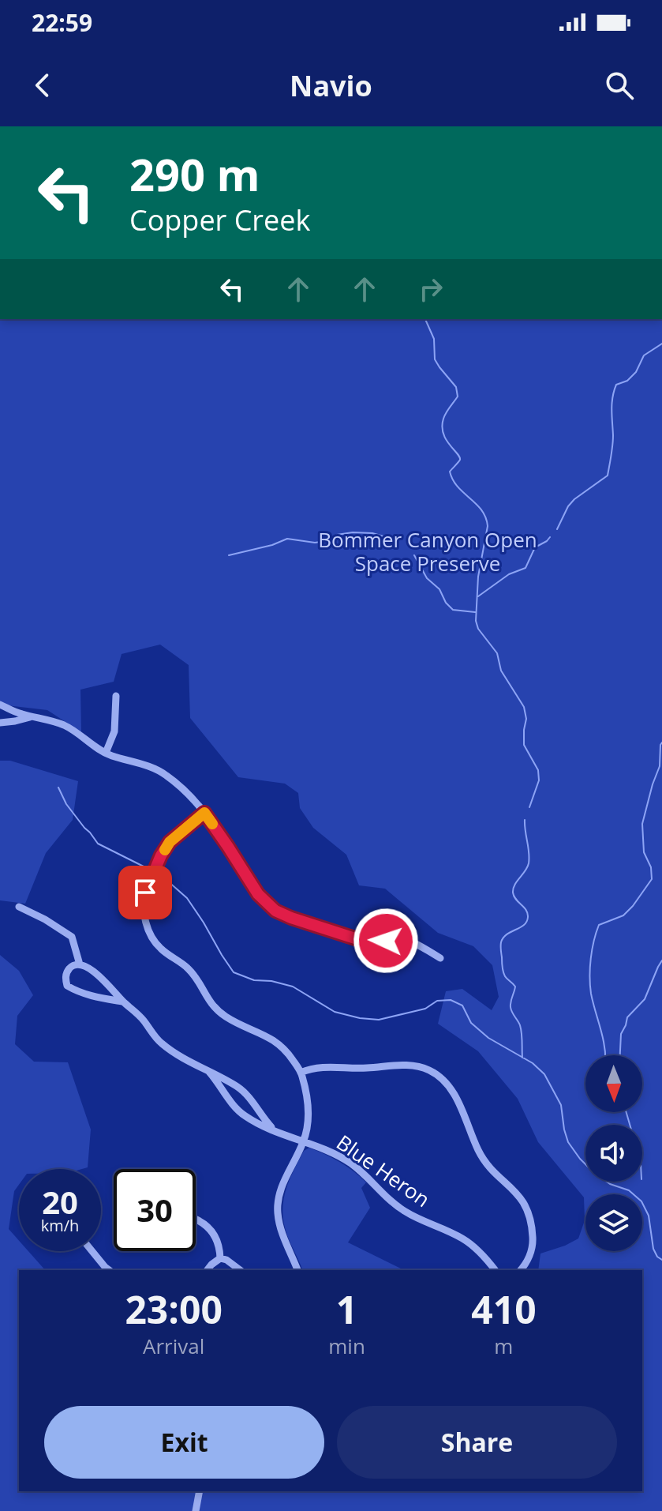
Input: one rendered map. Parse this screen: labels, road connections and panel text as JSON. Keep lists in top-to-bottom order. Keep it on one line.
{"streets":{"street":["Blue Heron"]},"parks":["Bommer Canyon Open Space Preserve"],"north":"bottom","page":{"status":"22:59","header":"Navio","turn":["290 m","Copper Creek"],"speed":"20 km/h","limit":"30","eta":["23:00","Arrival","1","min","410","m"],"buttons":["Exit","Share"]}}
